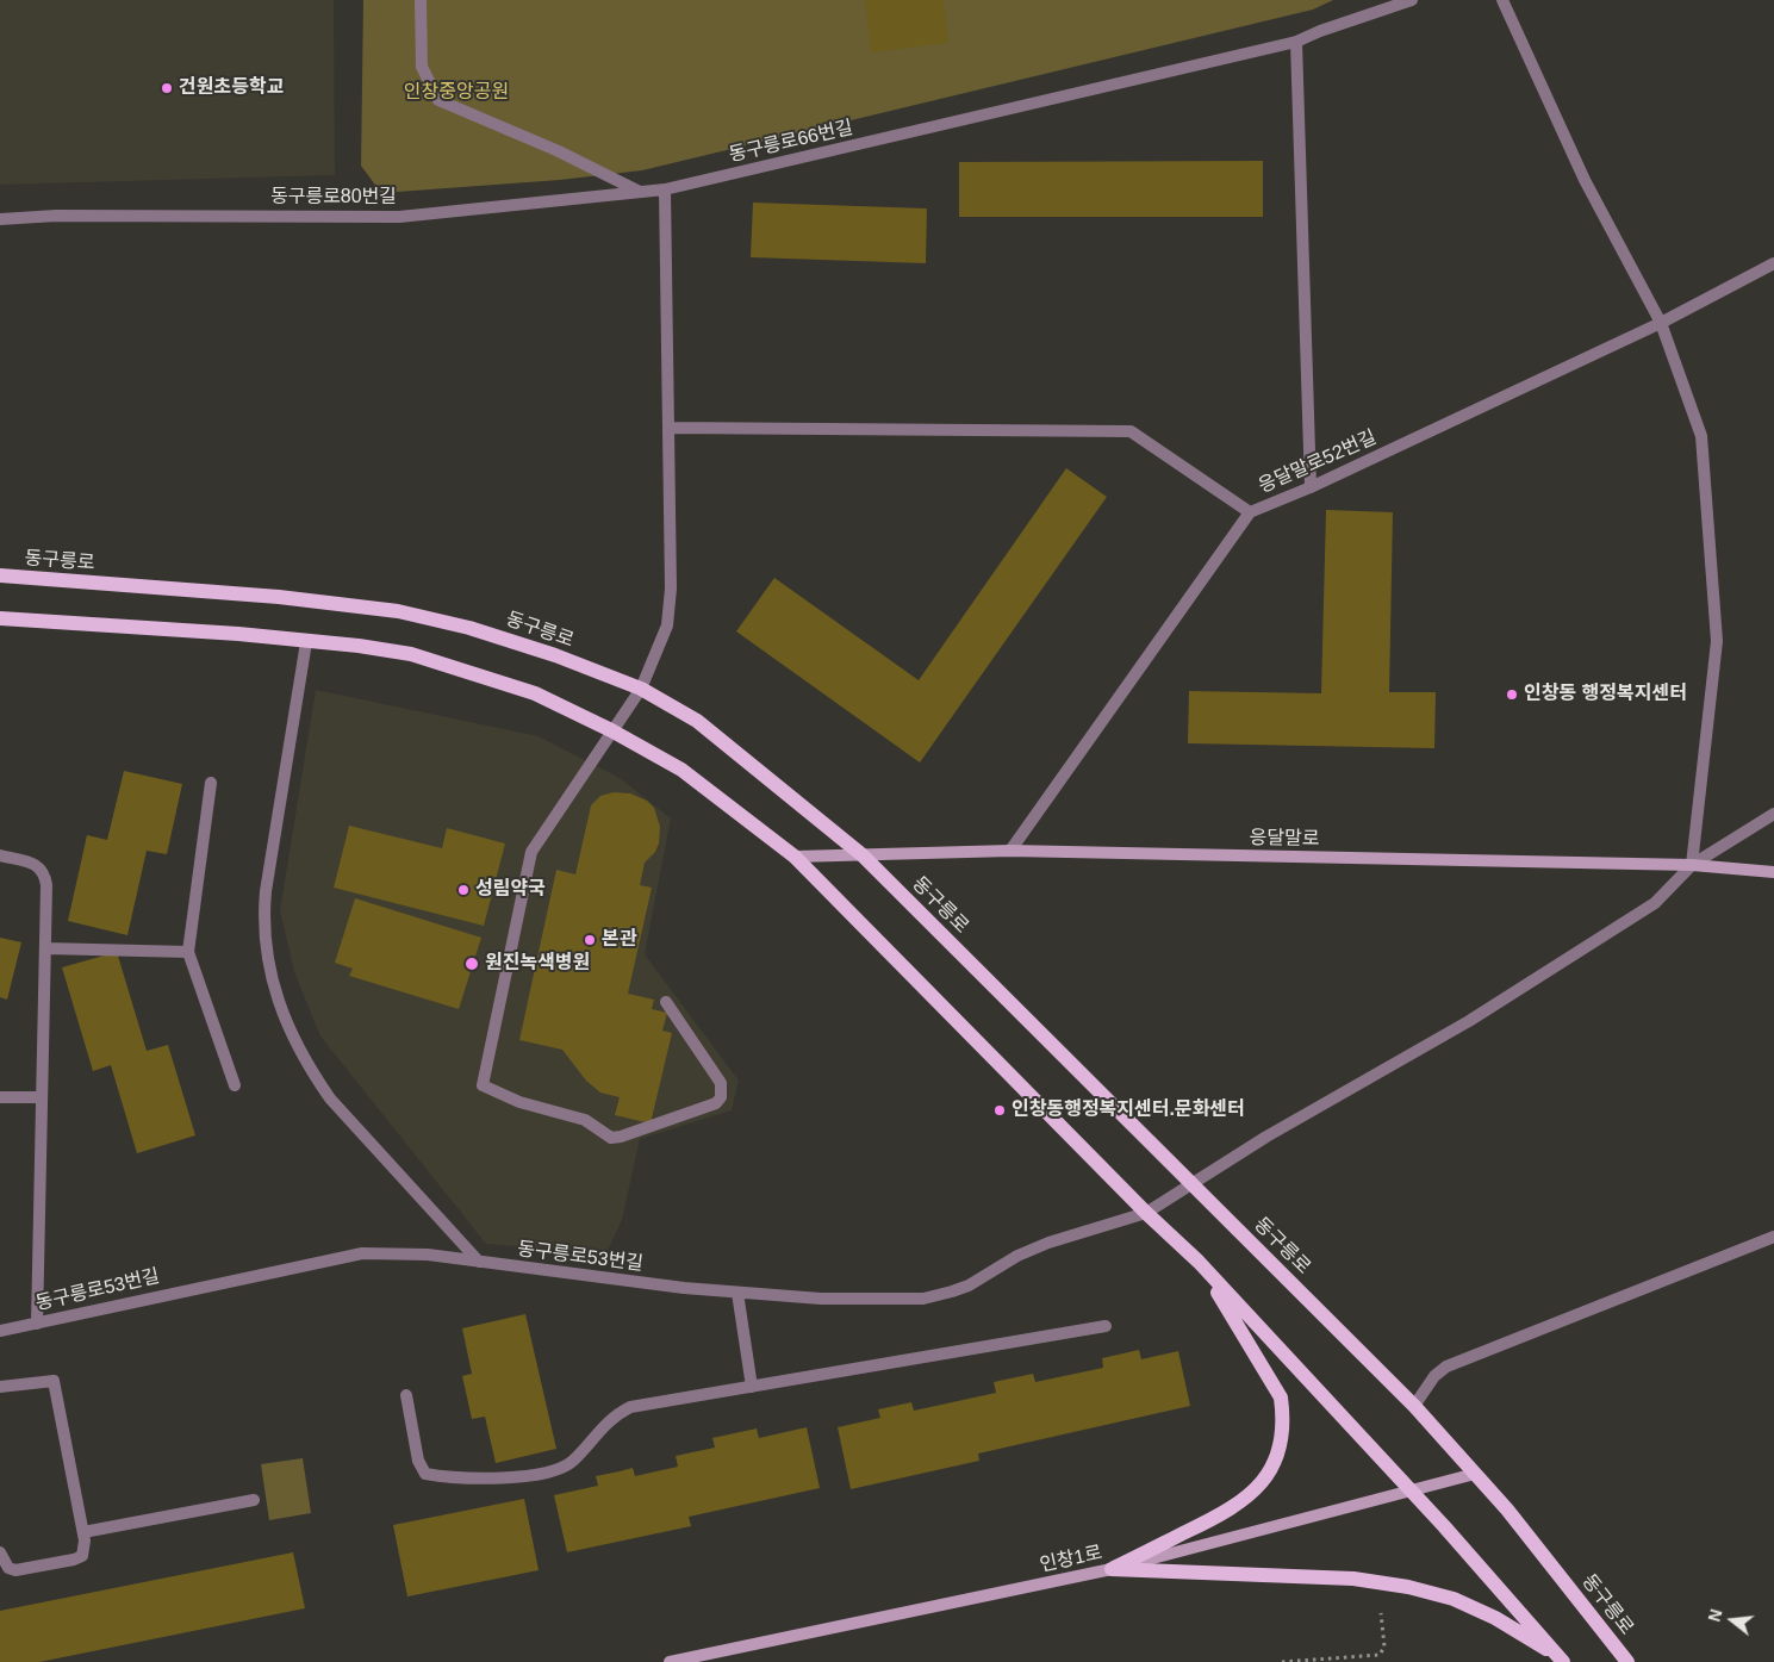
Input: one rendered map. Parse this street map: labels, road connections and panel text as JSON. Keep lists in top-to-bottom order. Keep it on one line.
{"streets":{"main road":["동구릉로"],"street":["동구릉로66번길","동구릉로80번길","응달말로52번길","응달말로","동구릉로53번길","인창1로"]},"crossings":[["동구릉로66번길","동구릉로80번길"],["응달말로52번길","응달말로"],["동구릉로","응달말로"],["동구릉로","동구릉로53번길"],["동구릉로","인창1로"],["응달말로","동구릉로53번길"]],"parks":["인창중앙공원"],"places":["건원초등학교","인창동 행정복지센터","성림약국","본관","원진녹색병원","인창동행정복지센터.문화센터"],"north":"left"}
